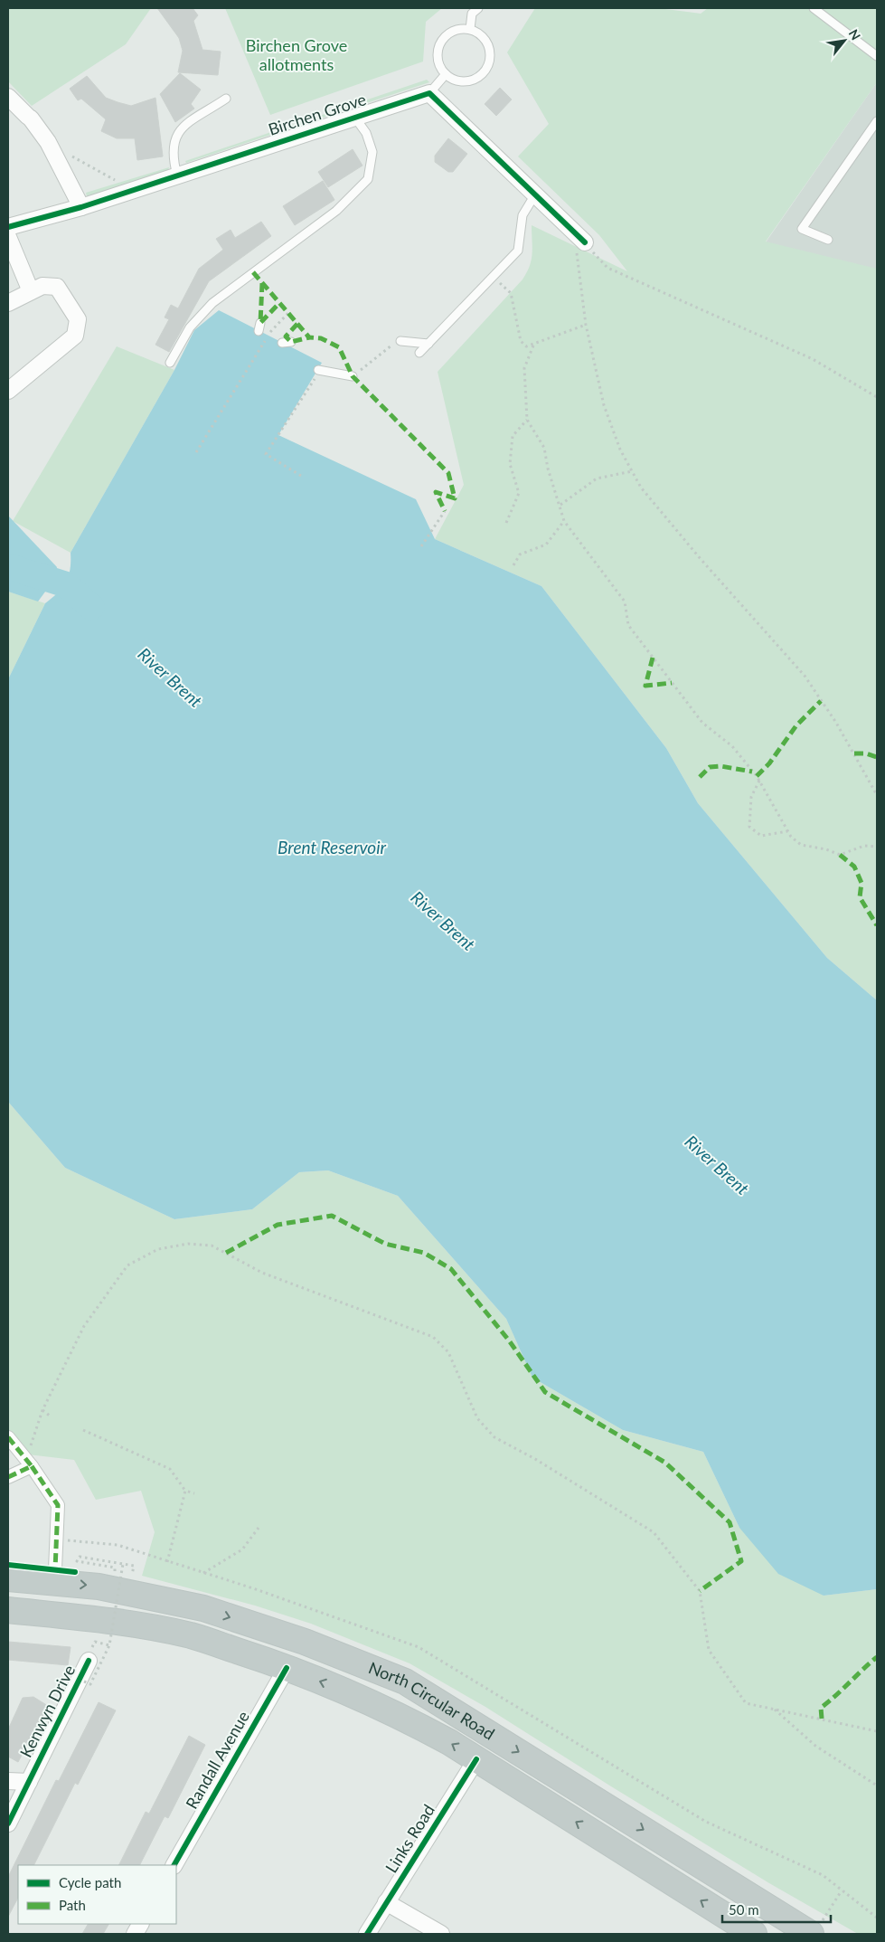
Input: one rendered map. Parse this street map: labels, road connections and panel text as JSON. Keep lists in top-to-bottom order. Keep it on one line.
{"streets":{"highway":["North Circular Road"],"street":["Birchen Grove","Kenwyn Drive","Randall Avenue","Links Road"]},"crossings":[["North Circular Road","Randall Avenue"],["North Circular Road","Links Road"]],"water":["River Brent","Brent Reservoir"],"parks":["Birchen Grove allotments"],"legend":["Cycle path","Path"],"scale_bar":"50 m","north":"top right"}
